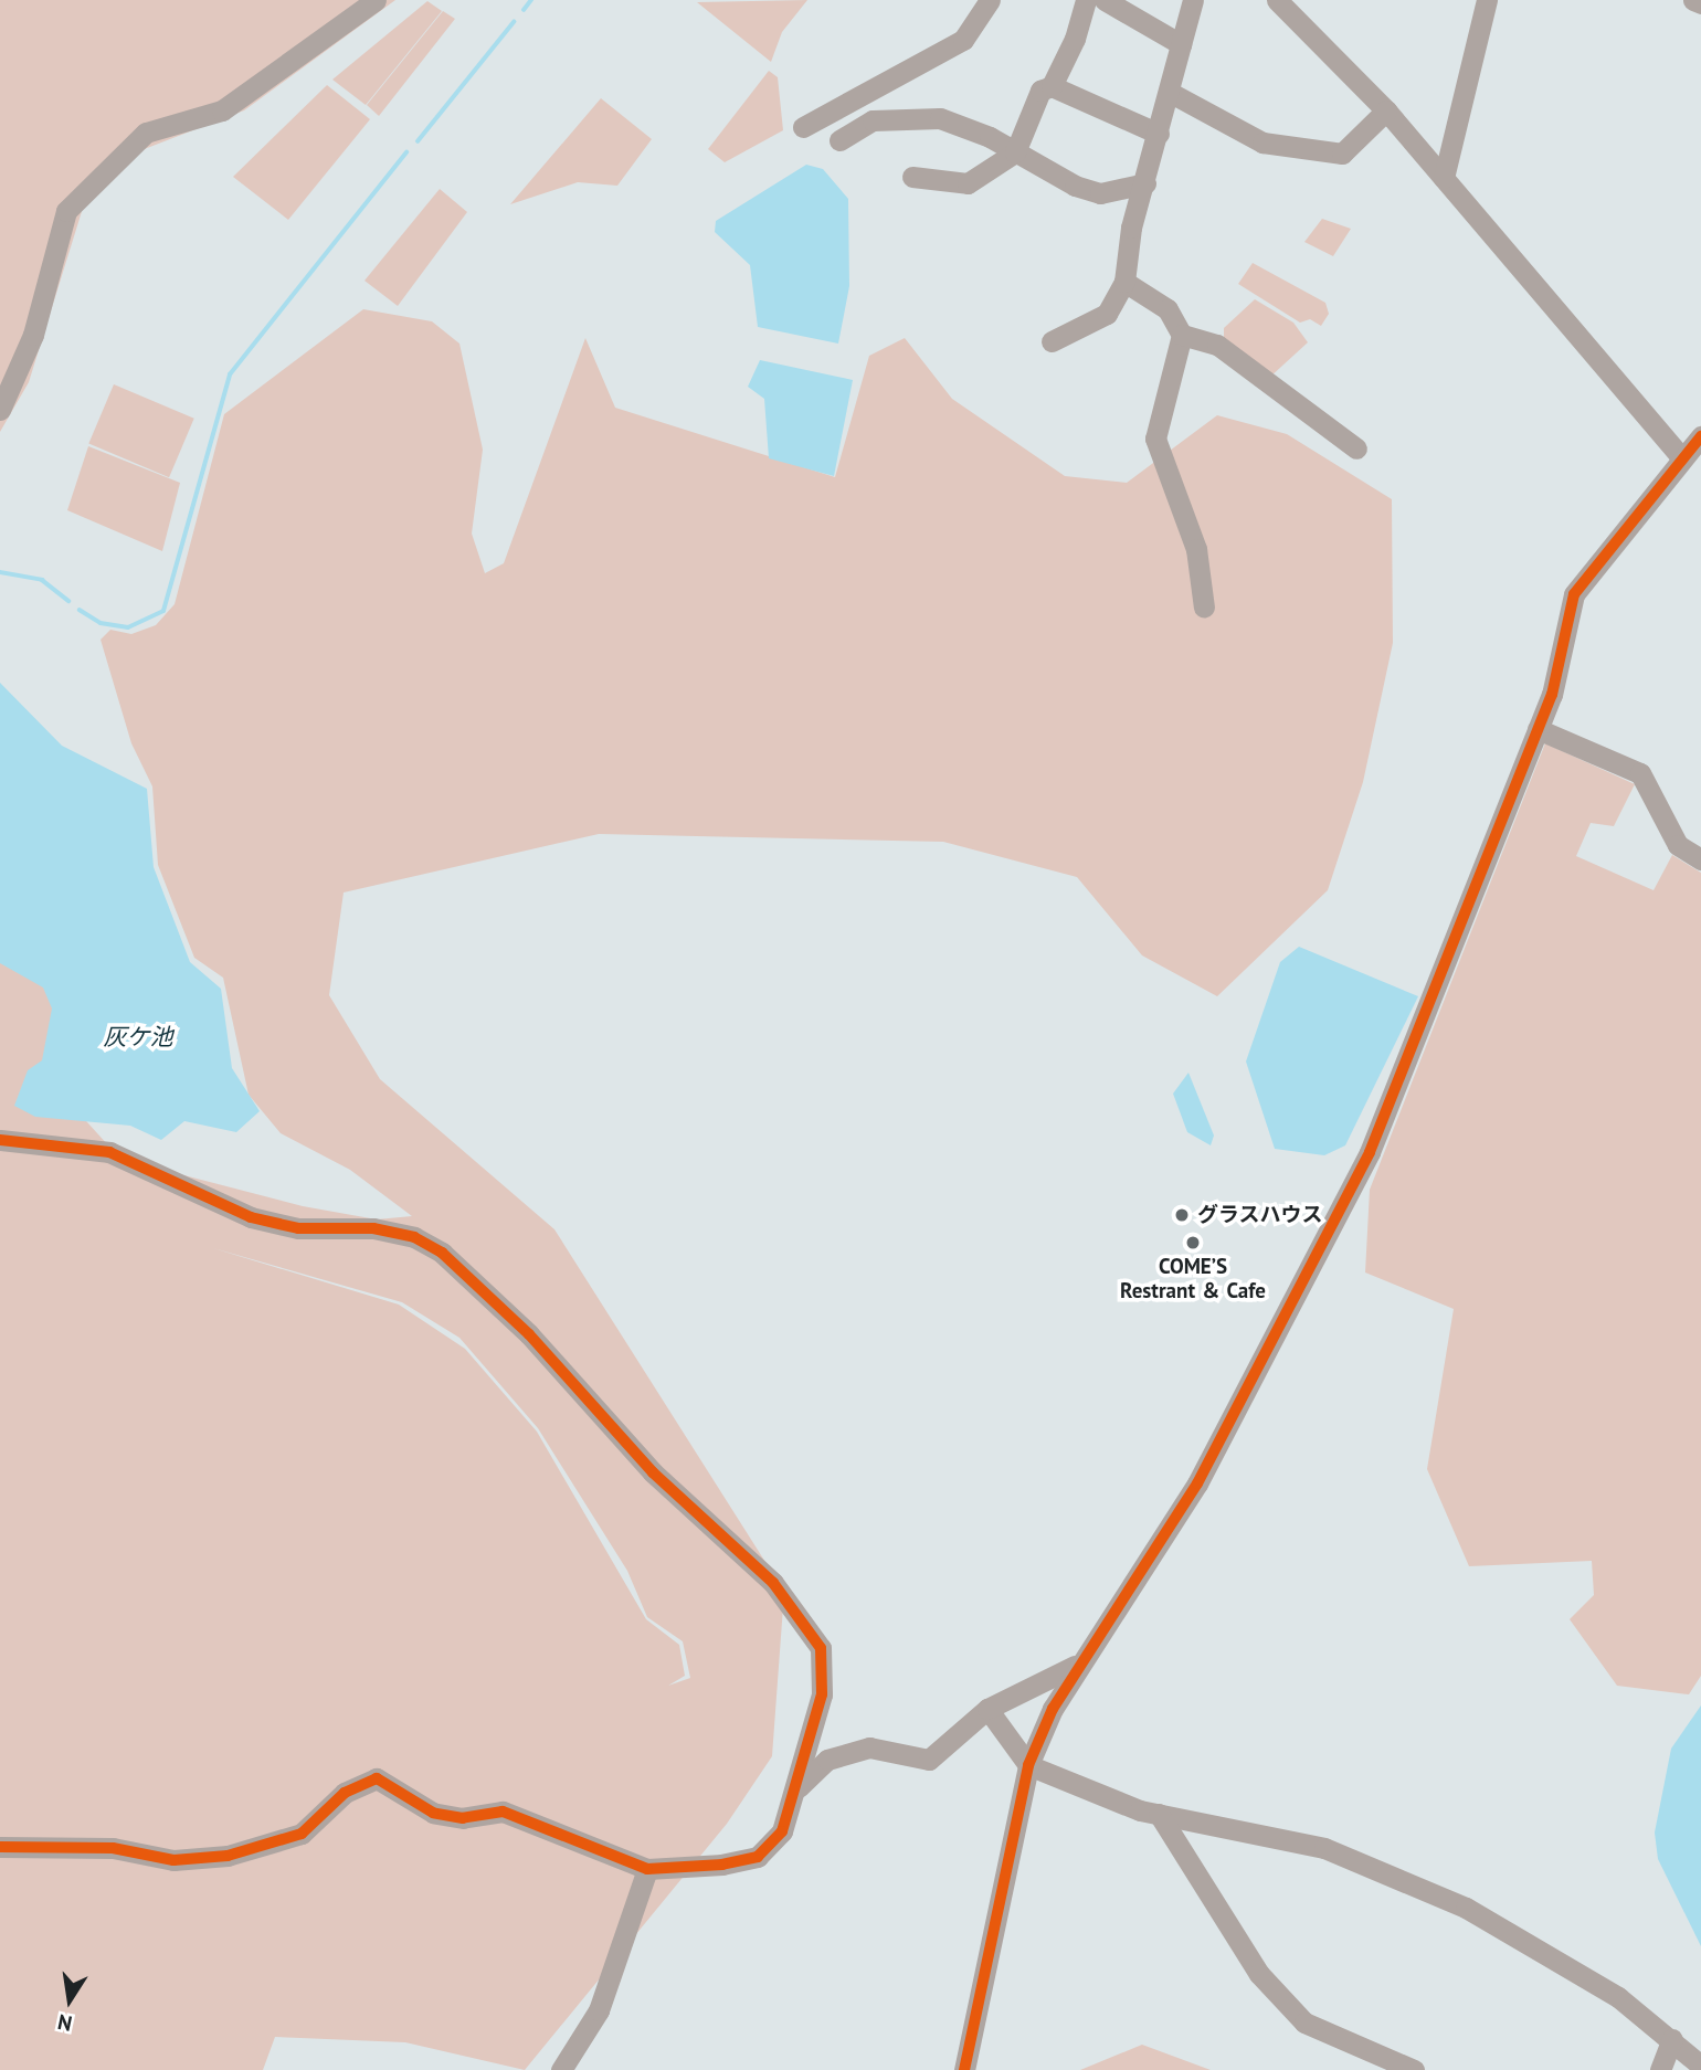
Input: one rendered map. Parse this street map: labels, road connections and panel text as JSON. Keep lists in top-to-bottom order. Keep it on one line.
{"water":["灰ケ池"],"places":["グラスハウス","COME’S Restrant ＆ Cafe"],"north":"bottom"}
